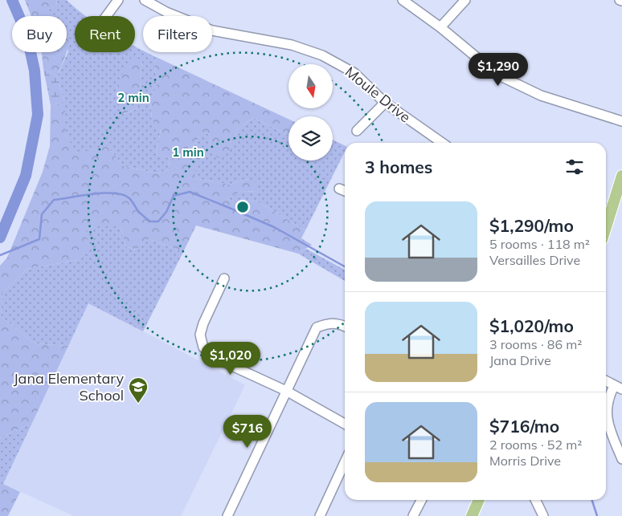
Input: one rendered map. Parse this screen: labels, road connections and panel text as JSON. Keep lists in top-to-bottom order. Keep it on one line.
{"streets":{"street":["Moule Drive"]},"places":{"school or university":["Jana Elementary School"]},"north":"bottom","page":{"chip":["Buy","Rent","Filters"],"price":["$1,290","$1,020","$716"],"heading":"3 homes","list":[{"name":"$1,290/mo","note":"5 rooms · 118 m² · Versailles Drive"},{"name":"$1,020/mo","note":"3 rooms · 86 m² · Jana Drive"},{"name":"$716/mo","note":"2 rooms · 52 m² · Morris Drive"}]},"rings":["2 min","1 min"]}
